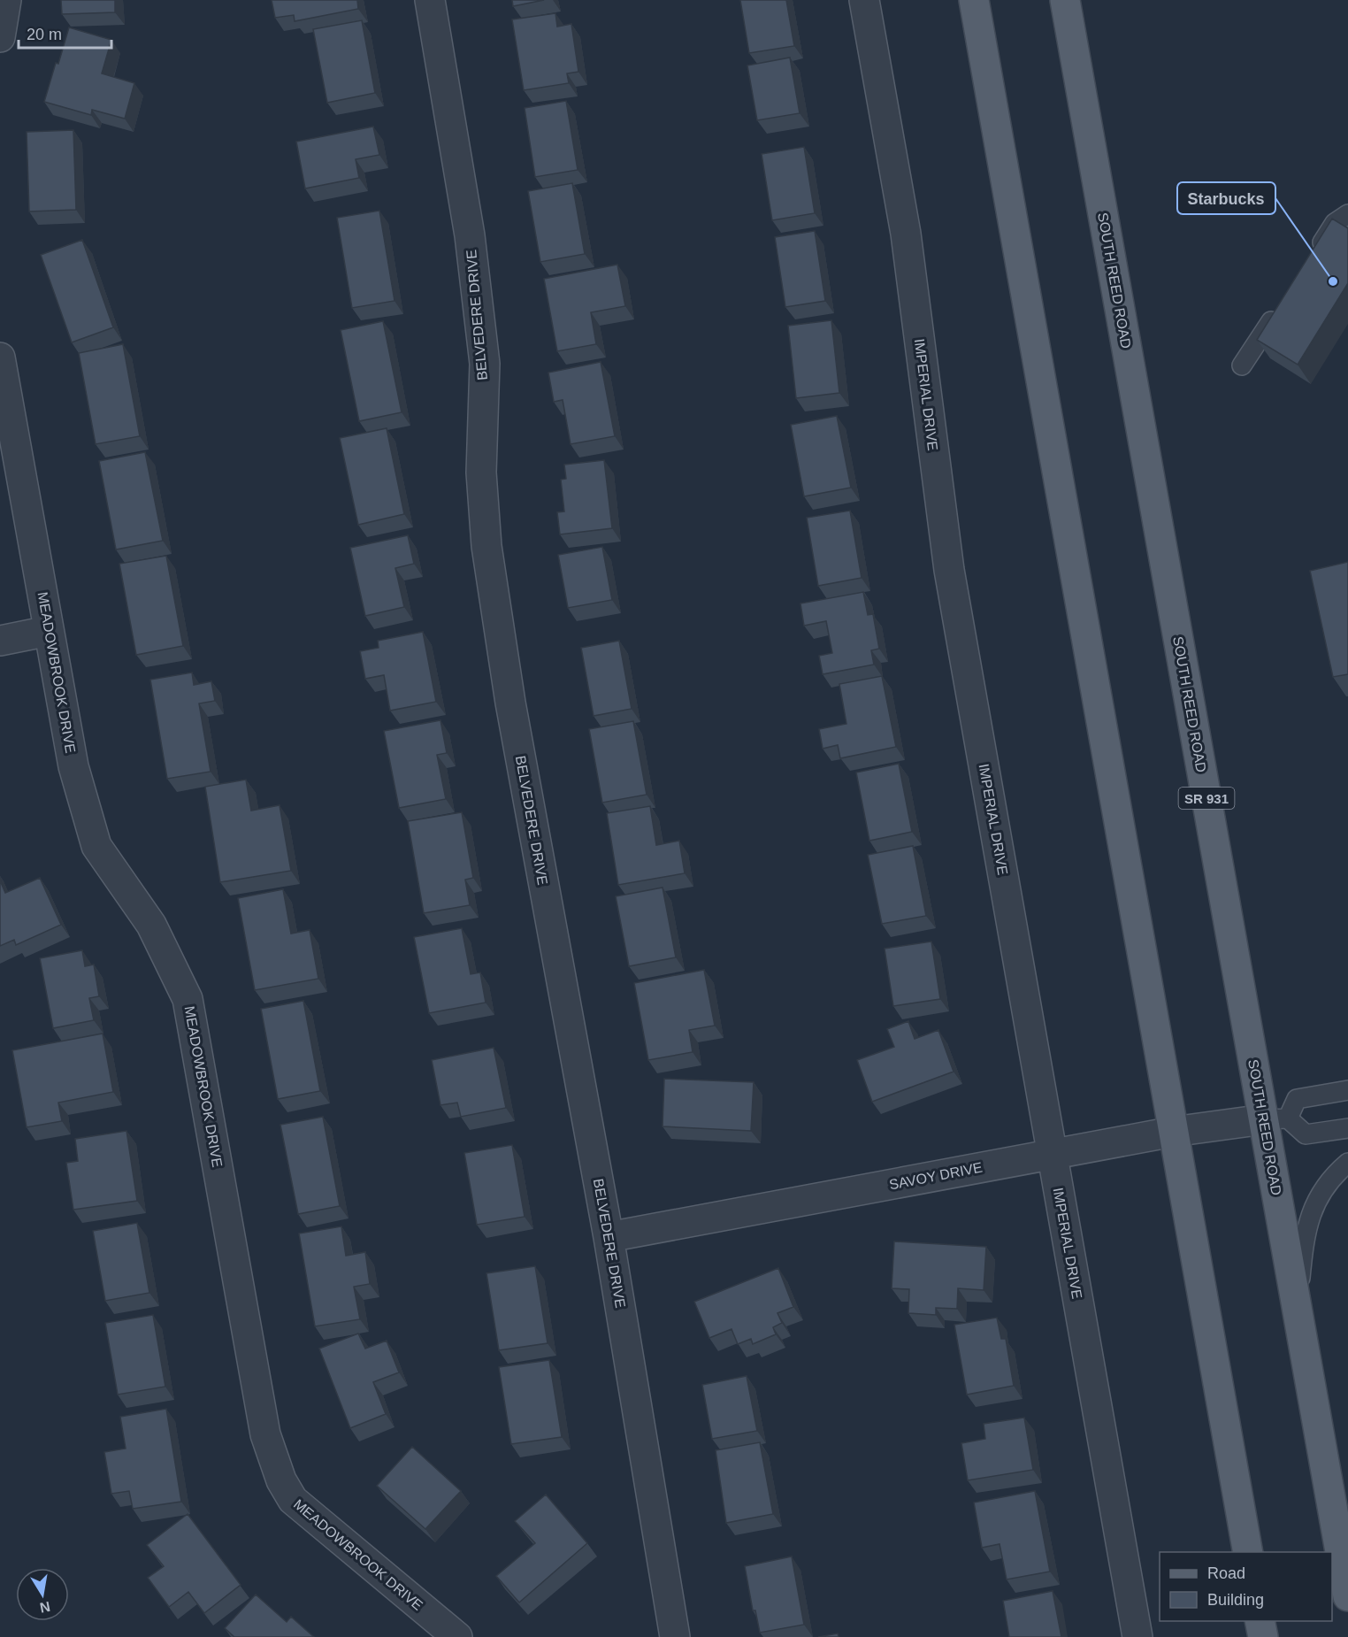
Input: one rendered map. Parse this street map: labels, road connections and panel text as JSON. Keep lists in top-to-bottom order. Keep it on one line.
{"streets":{"main road":["SOUTH REED ROAD","SR 931"],"street":["BELVEDERE DRIVE","IMPERIAL DRIVE","MEADOWBROOK DRIVE","SAVOY DRIVE"]},"crossings":[["SOUTH REED ROAD","SAVOY DRIVE"],["BELVEDERE DRIVE","SAVOY DRIVE"],["IMPERIAL DRIVE","SAVOY DRIVE"]],"places":["Starbucks"],"legend":["Road","Building"],"scale_bar":"20 m","north":"bottom"}
